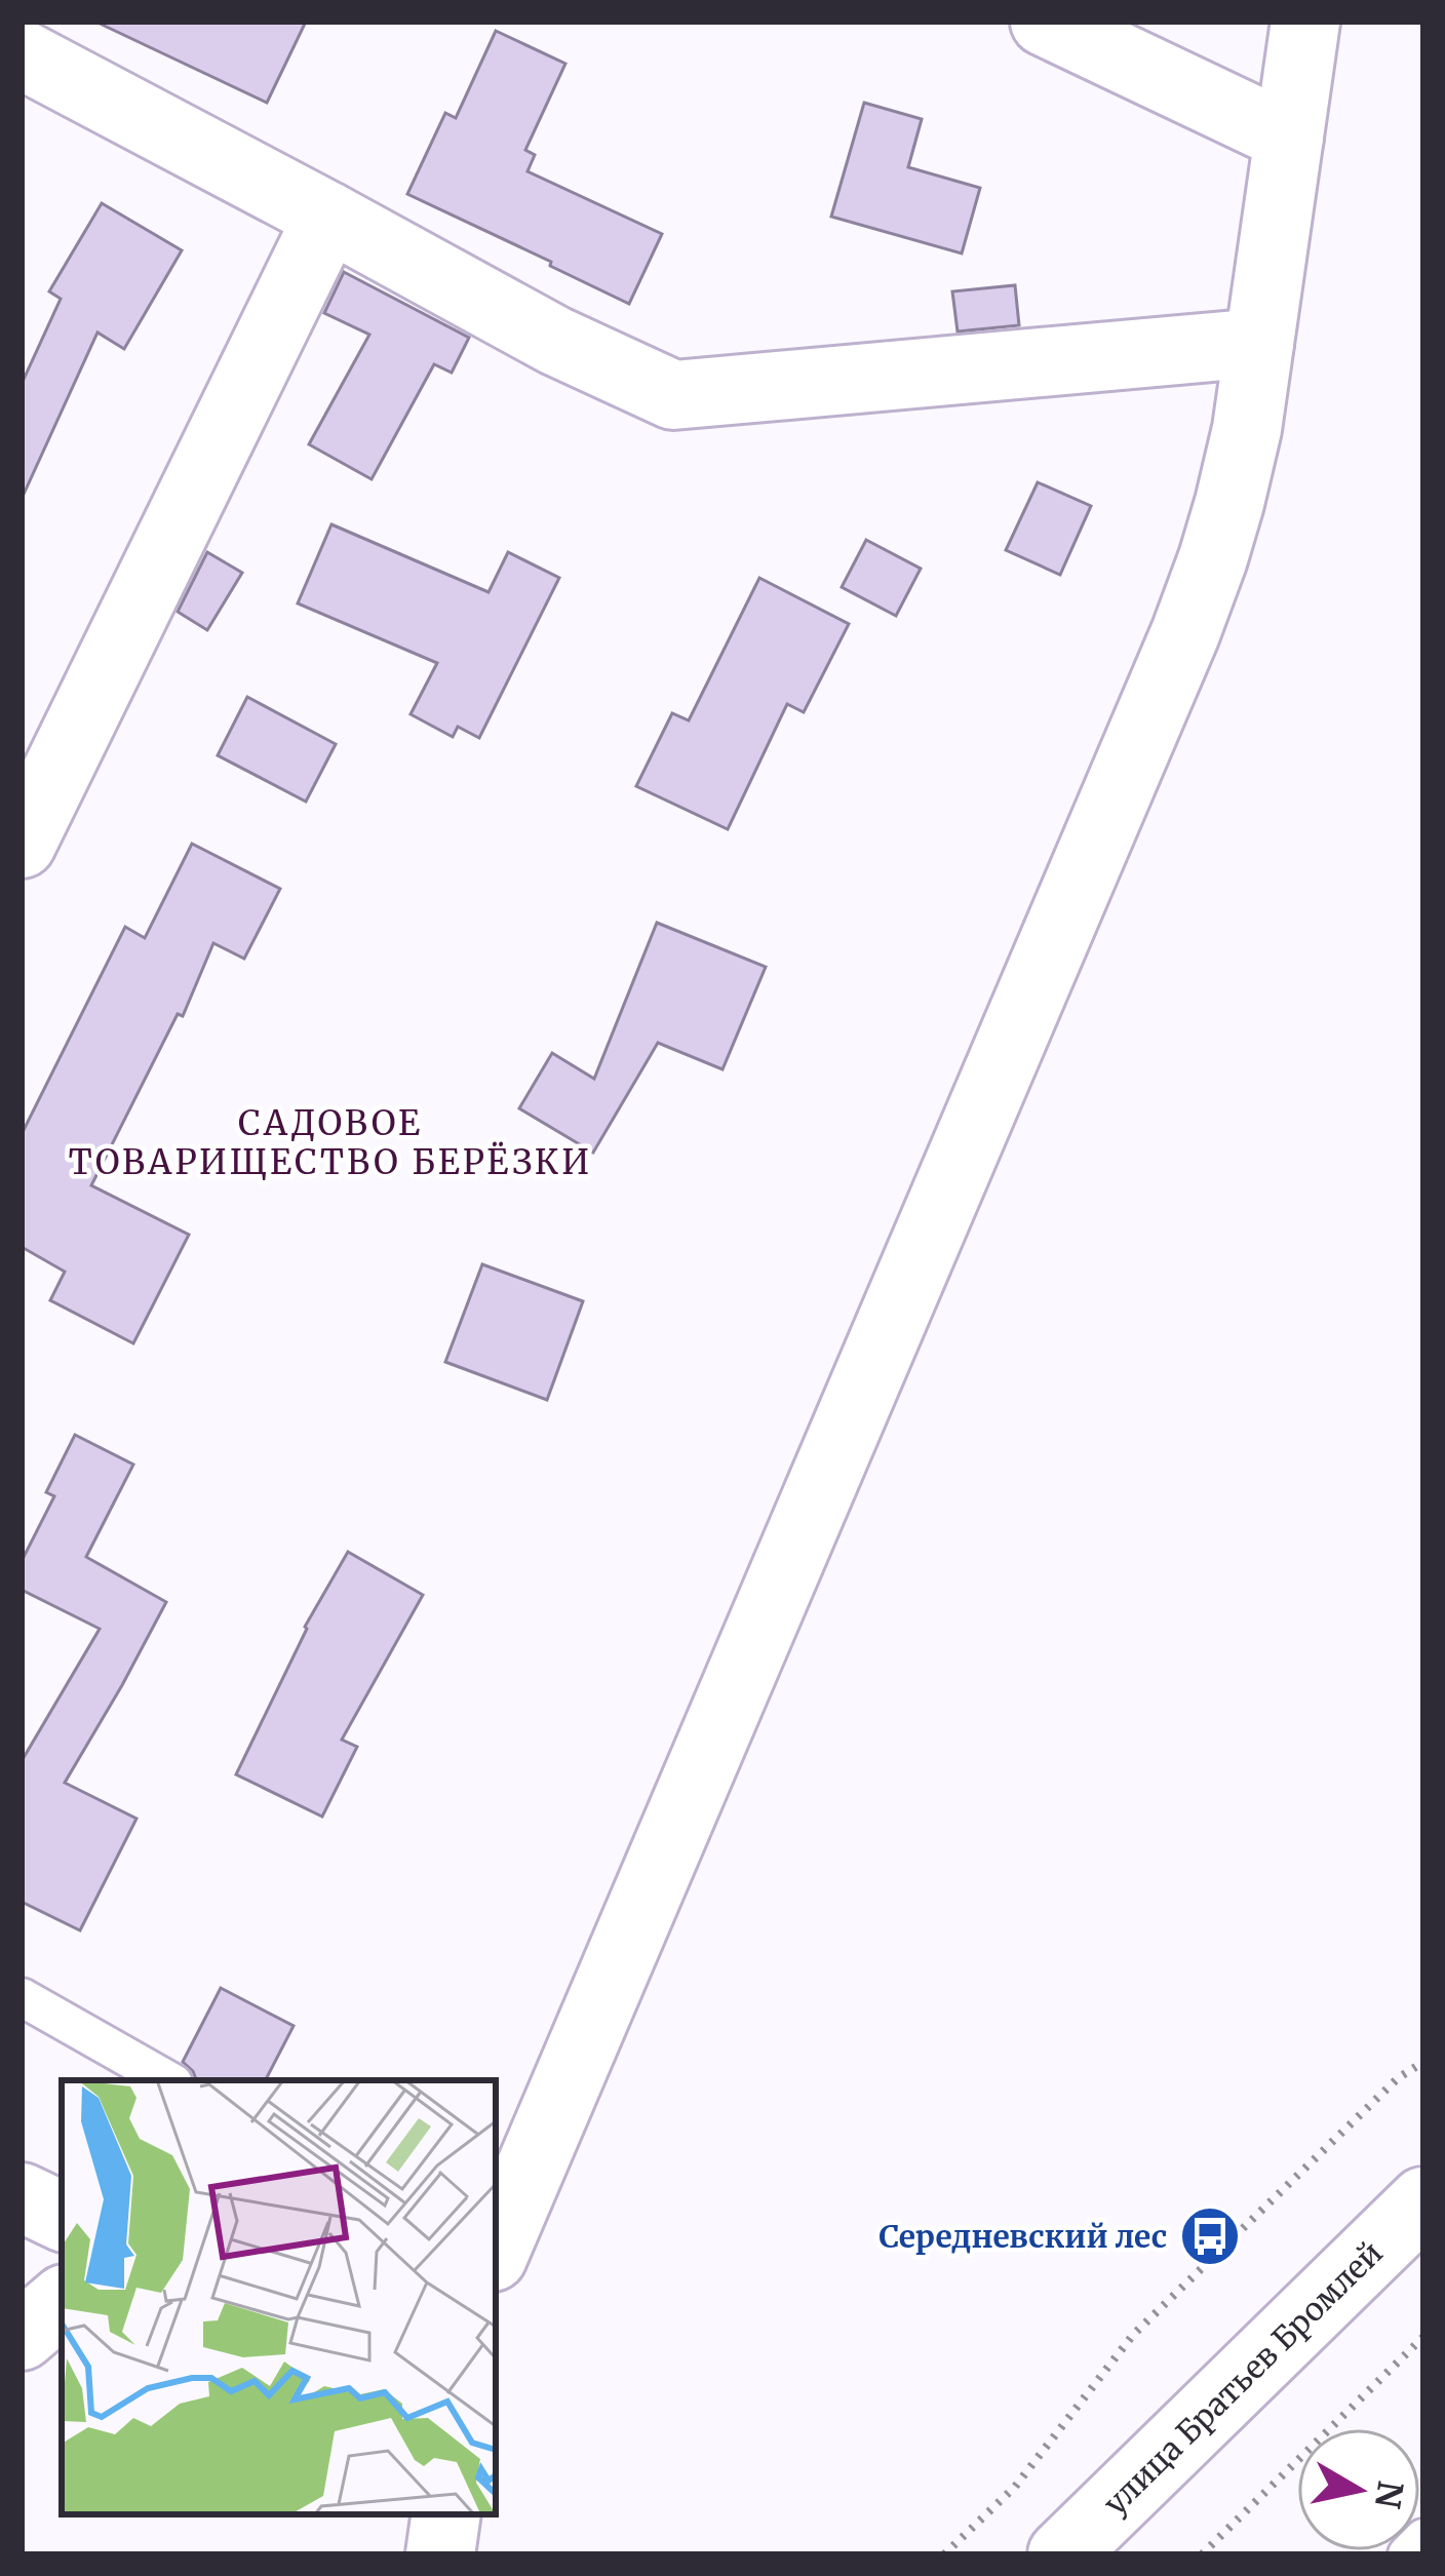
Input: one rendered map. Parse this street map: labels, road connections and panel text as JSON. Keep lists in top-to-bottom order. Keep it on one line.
{"streets":{"street":["улица Братьев Бромлей"]},"districts":["САДОВОЕ ТОВАРИЩЕСТВО БЕРЁЗКИ"],"places":{"bus stop":["Середневский лес"]},"north":"right"}
